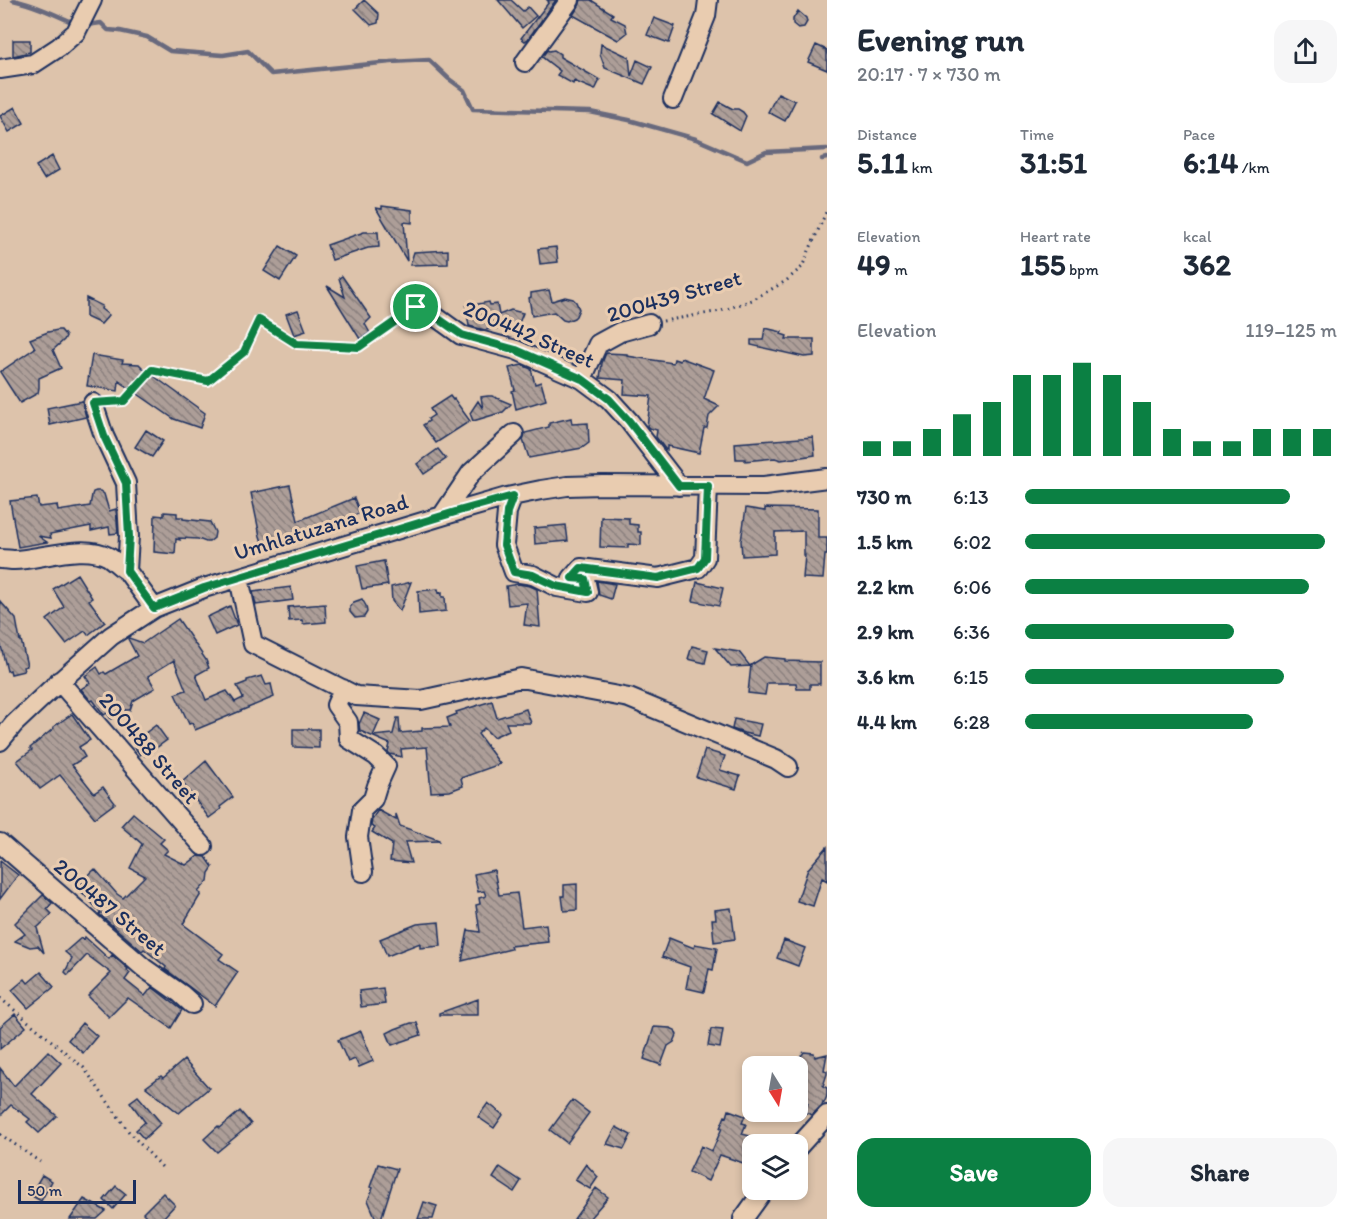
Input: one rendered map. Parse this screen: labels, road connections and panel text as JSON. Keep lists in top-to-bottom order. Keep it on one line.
{"streets":{"street":["200439 Street","200442 Street","Umhlatuzana Road","200488 Street","200487 Street"]},"crossings":[["200439 Street","200442 Street"],["200442 Street","Umhlatuzana Road"],["Umhlatuzana Road","200488 Street"]],"scale_bar":"50 m","north":"bottom","page":{"heading":["Evening run","20:17 · 7 × 730 m"],"stats":[["Distance","5.11 km"],["Time","31:51"],["Pace","6:14 /km"],["Elevation","49 m"],["Heart rate","155 bpm"],["kcal","362"]],"chart":["Elevation","119–125 m"],"list":[{"name":"730 m","note":"6:13"},{"name":"1.5 km","note":"6:02"},{"name":"2.2 km","note":"6:06"},{"name":"2.9 km","note":"6:36"},{"name":"3.6 km","note":"6:15"},{"name":"4.4 km","note":"6:28"}],"buttons":["Save","Share"],"scale":"50 m"}}
